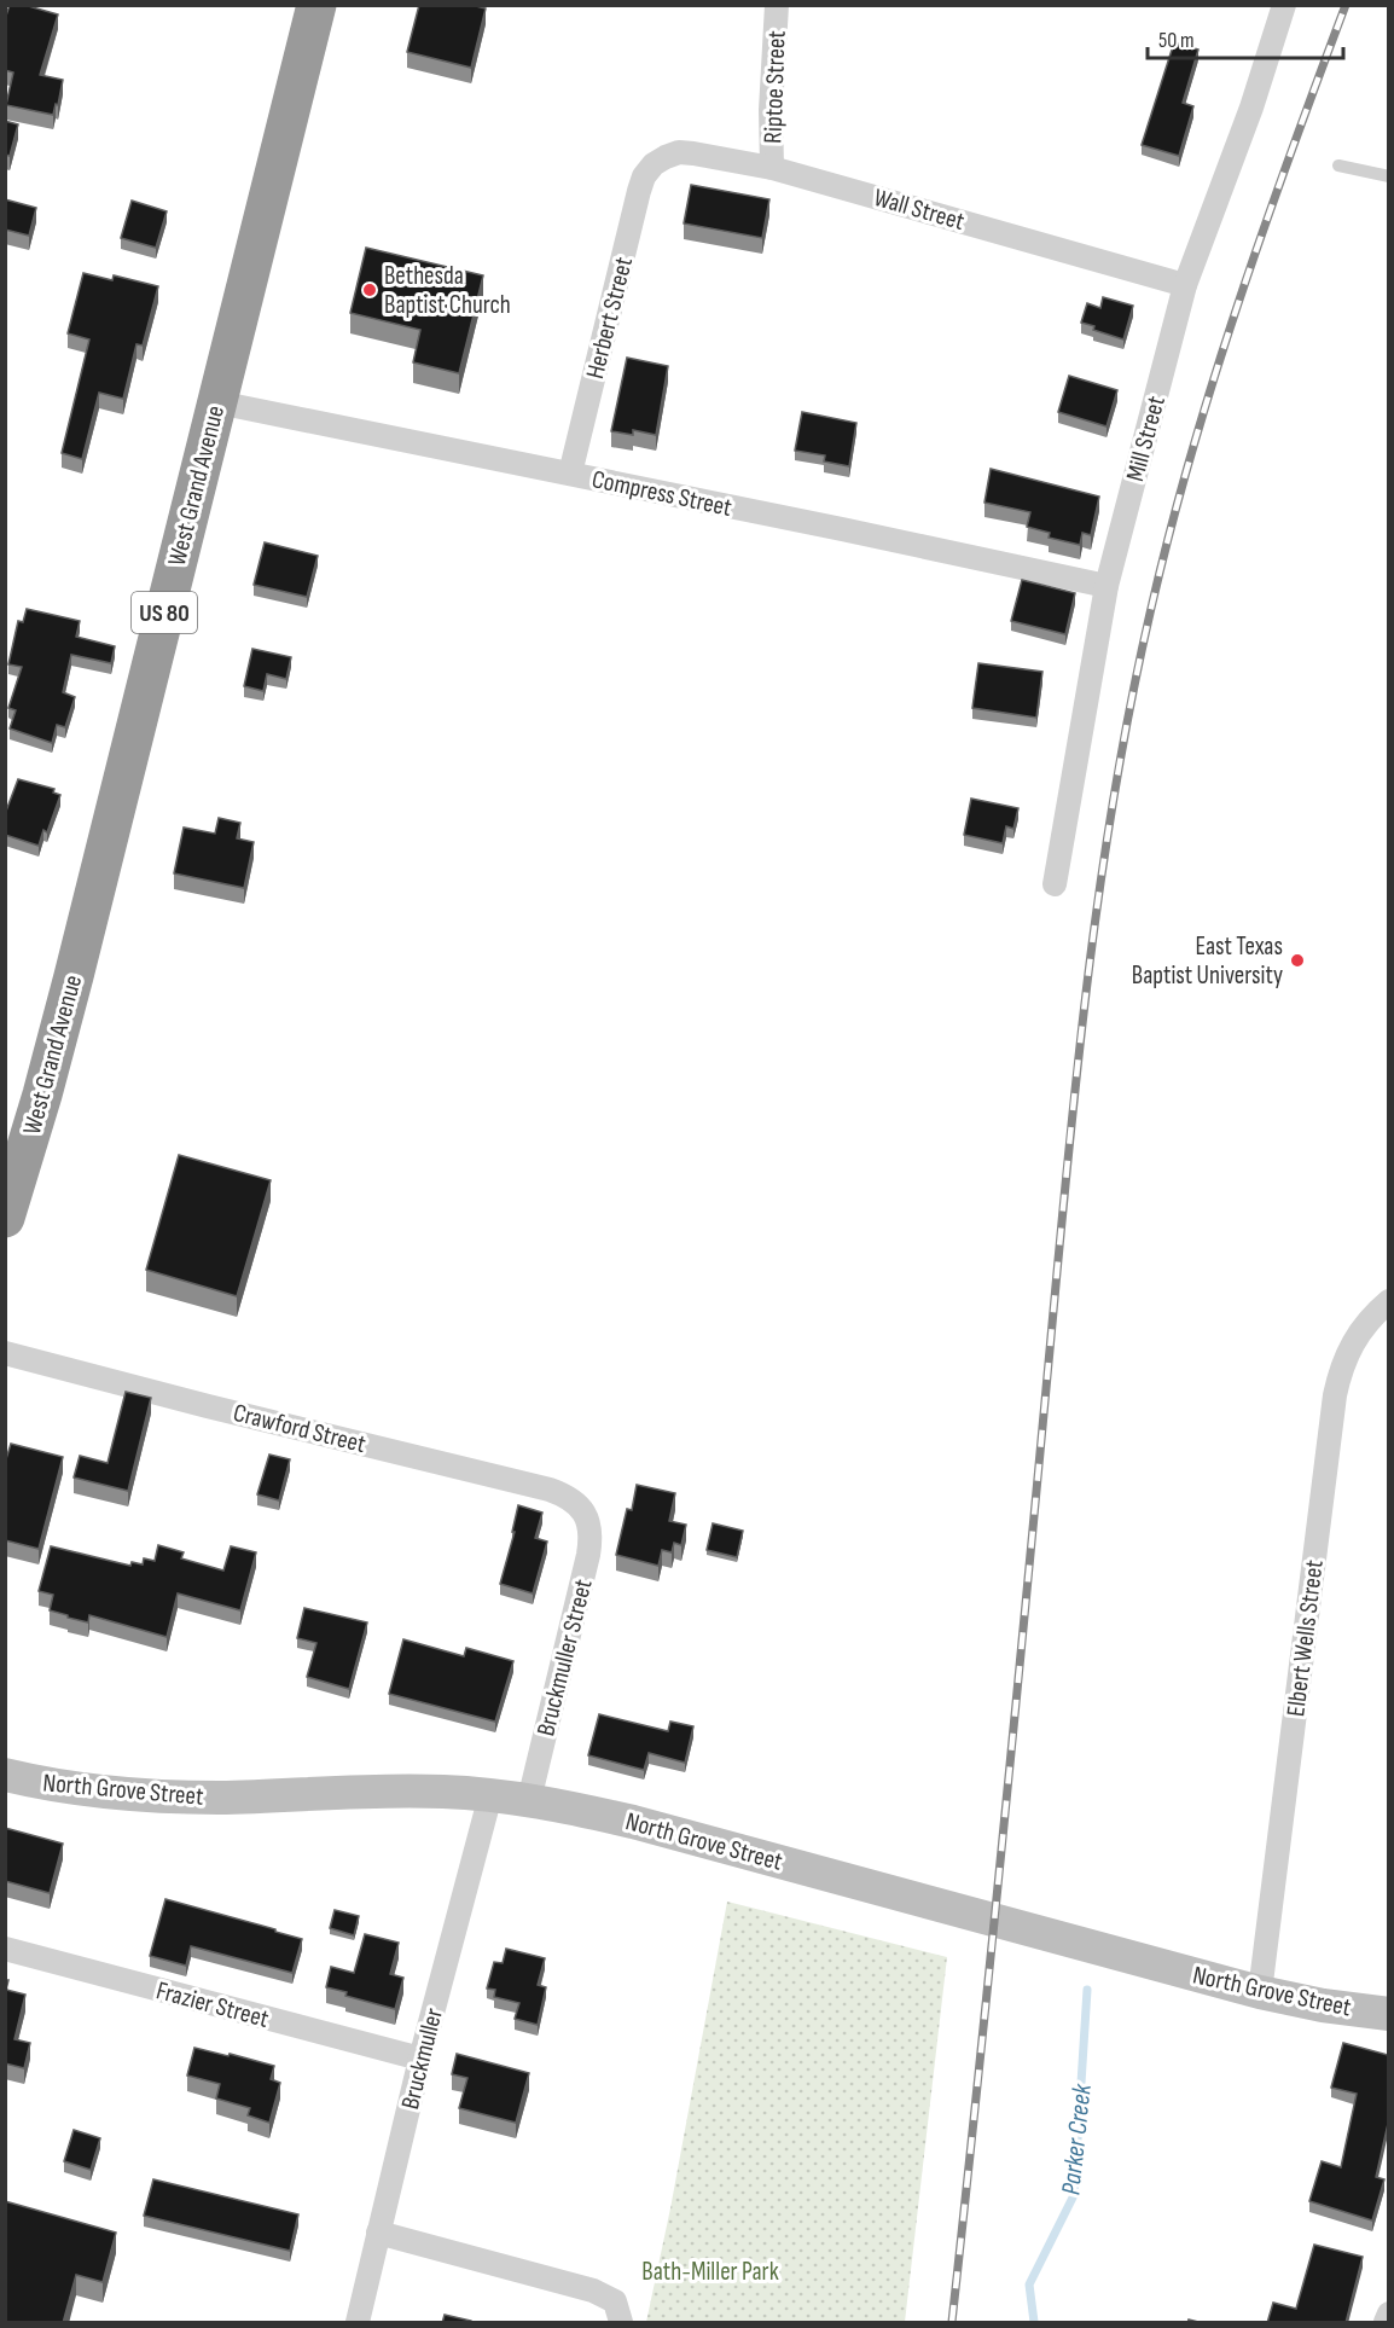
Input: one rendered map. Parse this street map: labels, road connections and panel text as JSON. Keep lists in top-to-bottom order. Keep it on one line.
{"streets":{"highway":["West Grand Avenue","US 80"],"main road":["North Grove Street"],"street":["Riptoe Street","Wall Street","Herbert Street","Mill Street","Compress Street","Crawford Street","Elbert Wells Street","Bruckmuller Street","Frazier Street","Bruckmuller"]},"crossings":[["Riptoe Street","Wall Street"],["Wall Street","Herbert Street"],["Wall Street","Mill Street"],["Herbert Street","Compress Street"],["Mill Street","Compress Street"],["West Grand Avenue","Compress Street"],["Crawford Street","Bruckmuller Street"],["Elbert Wells Street","North Grove Street"],["Bruckmuller Street","North Grove Street"],["North Grove Street","Bruckmuller"],["Frazier Street","Bruckmuller"]],"water":["Parker Creek"],"parks":["Bath-Miller Park"],"places":["Bethesda Baptist Church","East Texas Baptist University"],"scale_bar":"50 m"}
